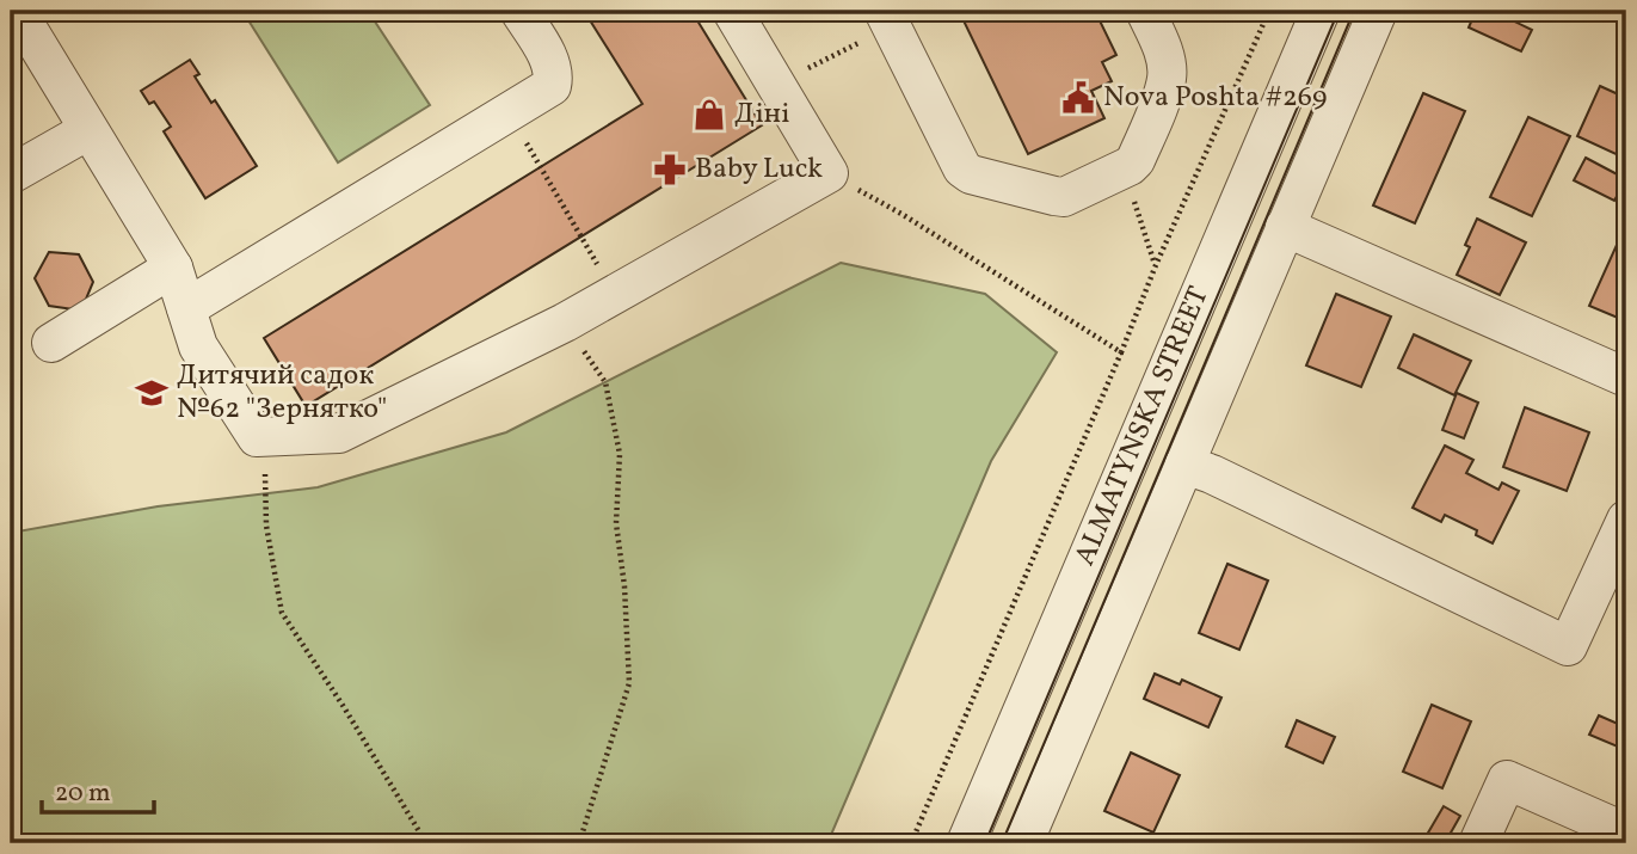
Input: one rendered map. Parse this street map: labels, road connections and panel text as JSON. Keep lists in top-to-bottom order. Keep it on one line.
{"streets":{"street":["ALMATYNSKA STREET"]},"places":{"public building":["Nova Poshta #269"],"shop":["Діні"],"pharmacy":["Baby Luck"],"school or university":["Дитячий садок №62 \"Зернятко\""]},"scale_bar":"20 m"}
